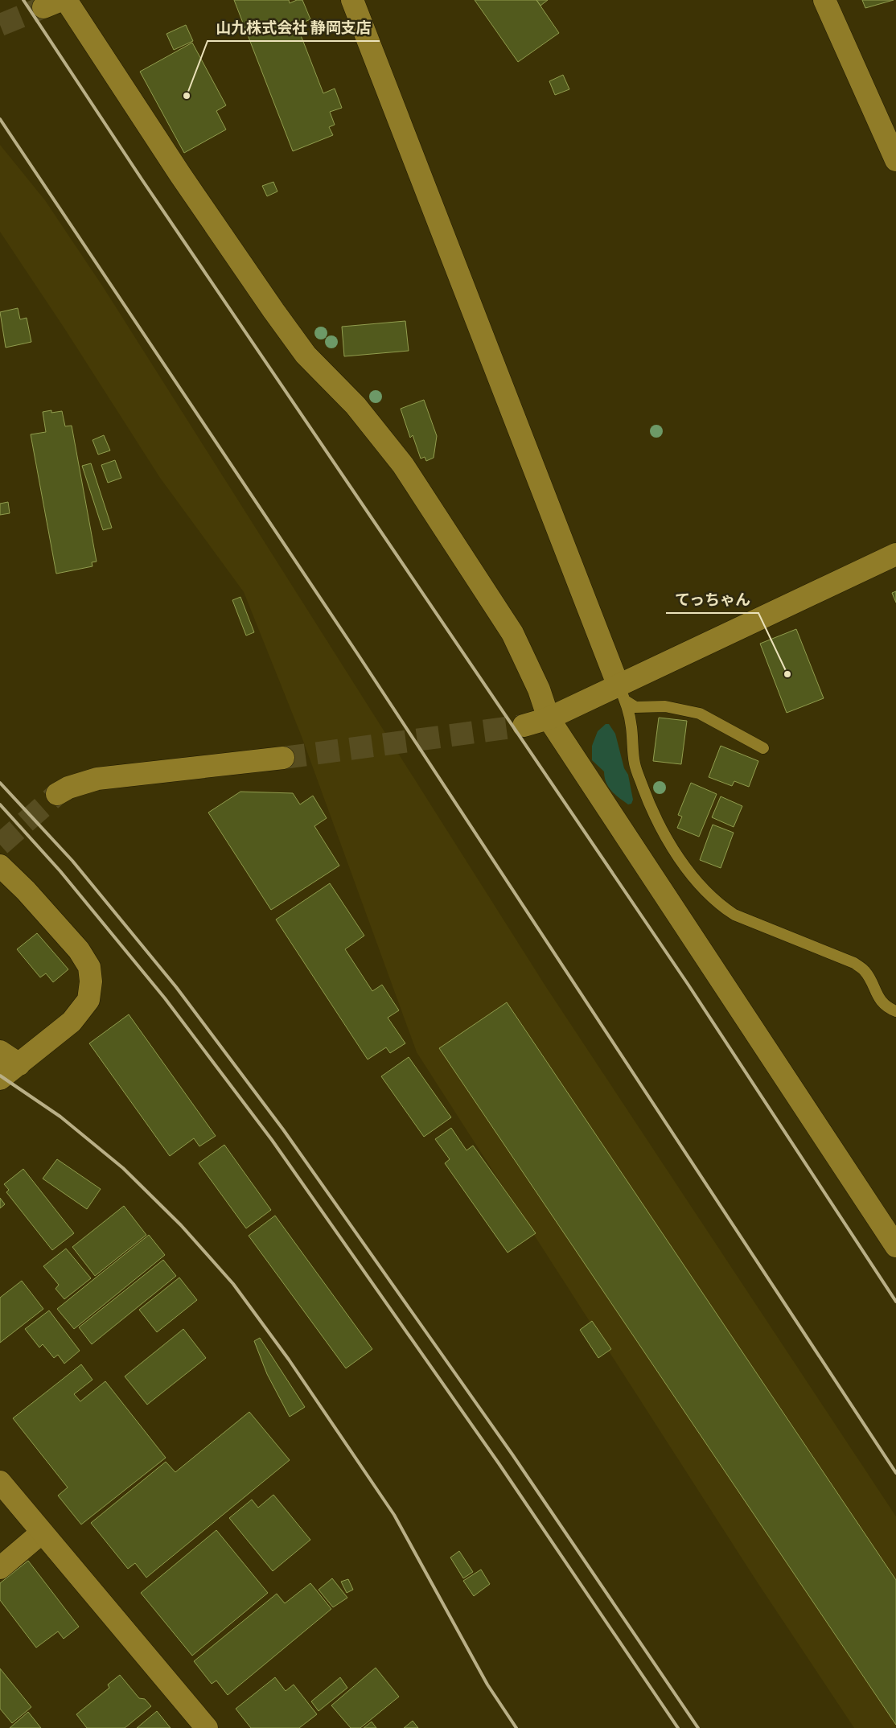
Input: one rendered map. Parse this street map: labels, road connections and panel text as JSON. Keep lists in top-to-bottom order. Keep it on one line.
{"places":["山九株式会社 静岡支店","てっちゃん"]}
